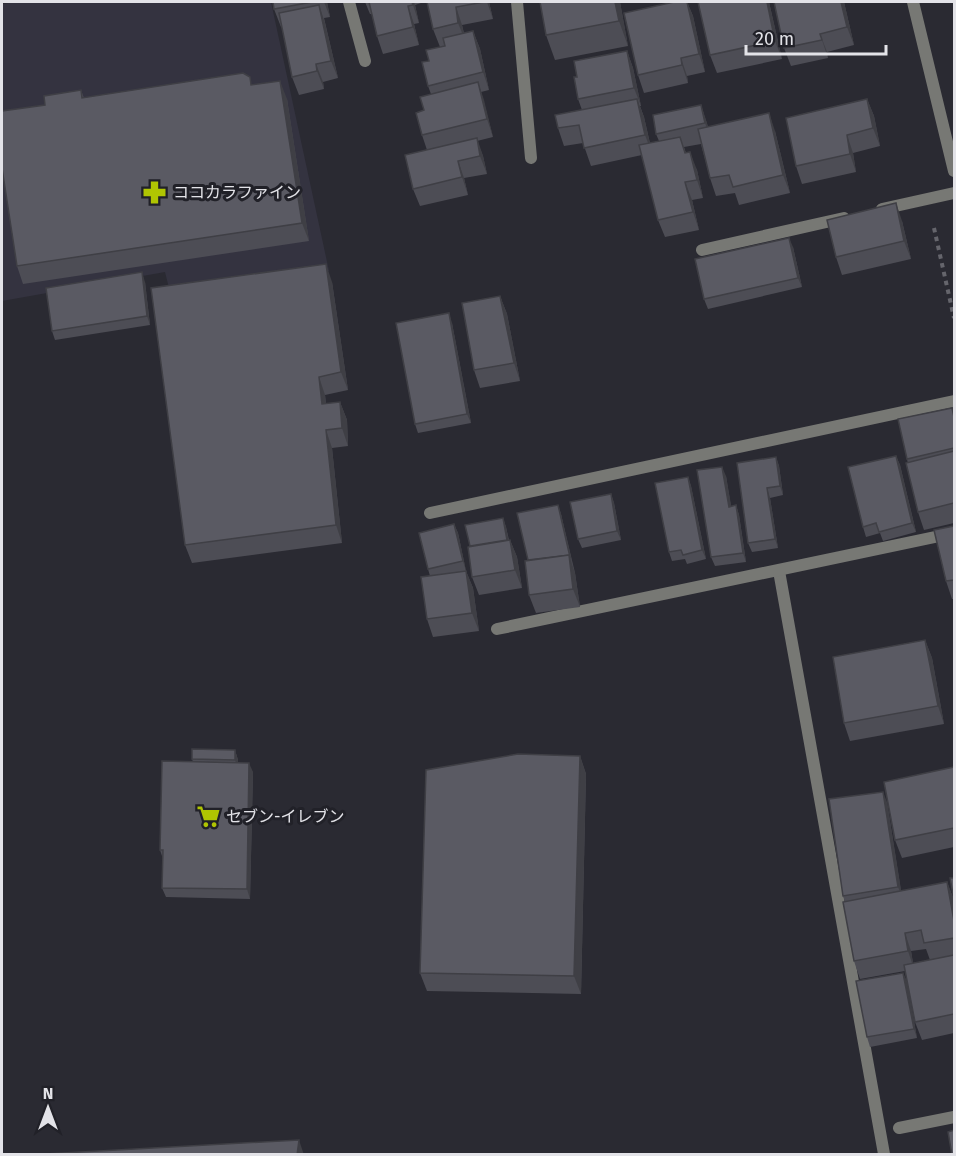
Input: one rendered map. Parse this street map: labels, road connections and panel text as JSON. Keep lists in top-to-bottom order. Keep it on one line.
{"places":{"pharmacy":["ココカラファイン"],"supermarket":["セブン-イレブン"]},"scale_bar":"20 m","north":"top"}
